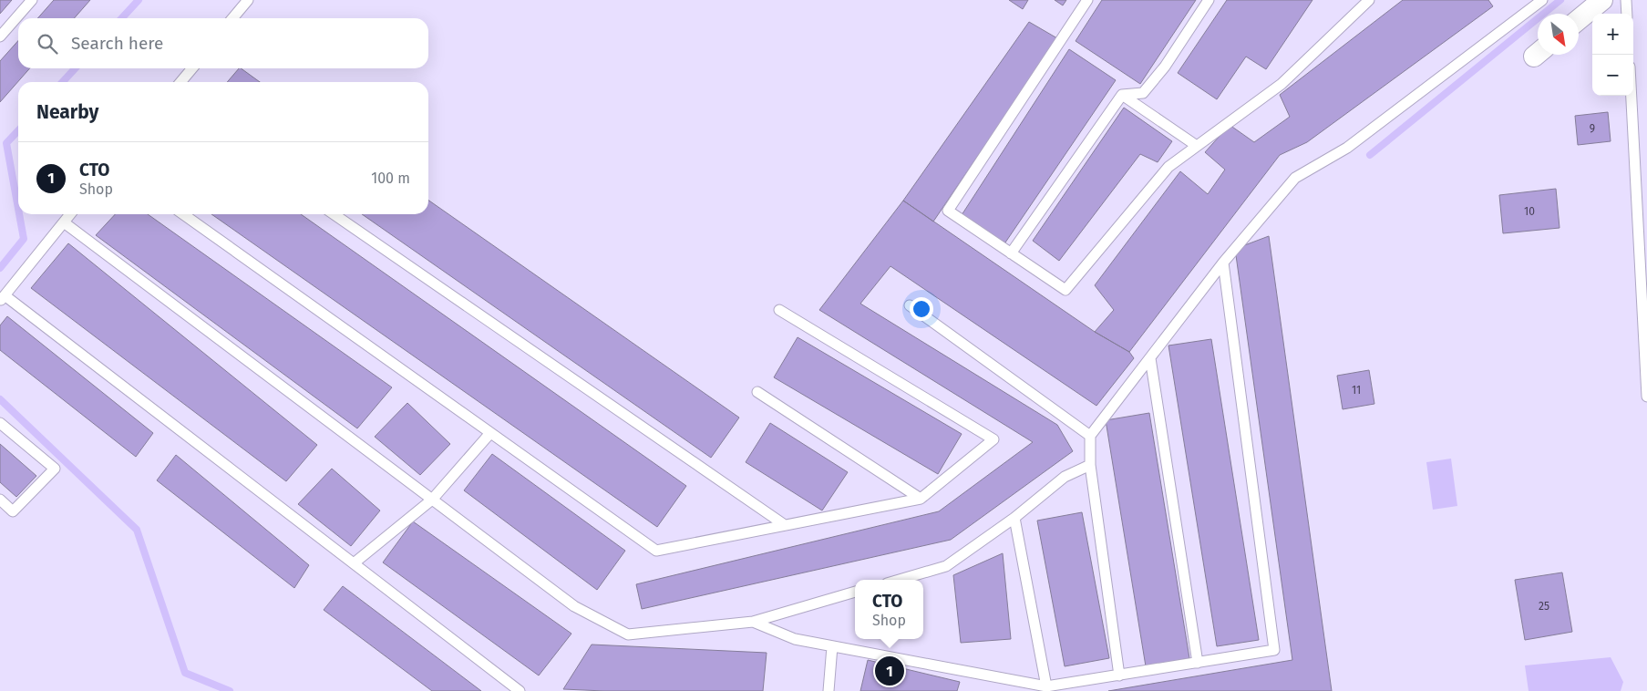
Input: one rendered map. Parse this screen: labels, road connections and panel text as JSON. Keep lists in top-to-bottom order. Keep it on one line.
{"house_numbers":["9","10","11","25"],"north":"bottom right","page":{"map_buttons":["+","−"],"search":"Search here","heading":"Nearby","list":[{"mark":"1","name":"СТО","note":"Shop","value":"100 m"}],"popup":["СТО","Shop"],"pins":"1"}}
